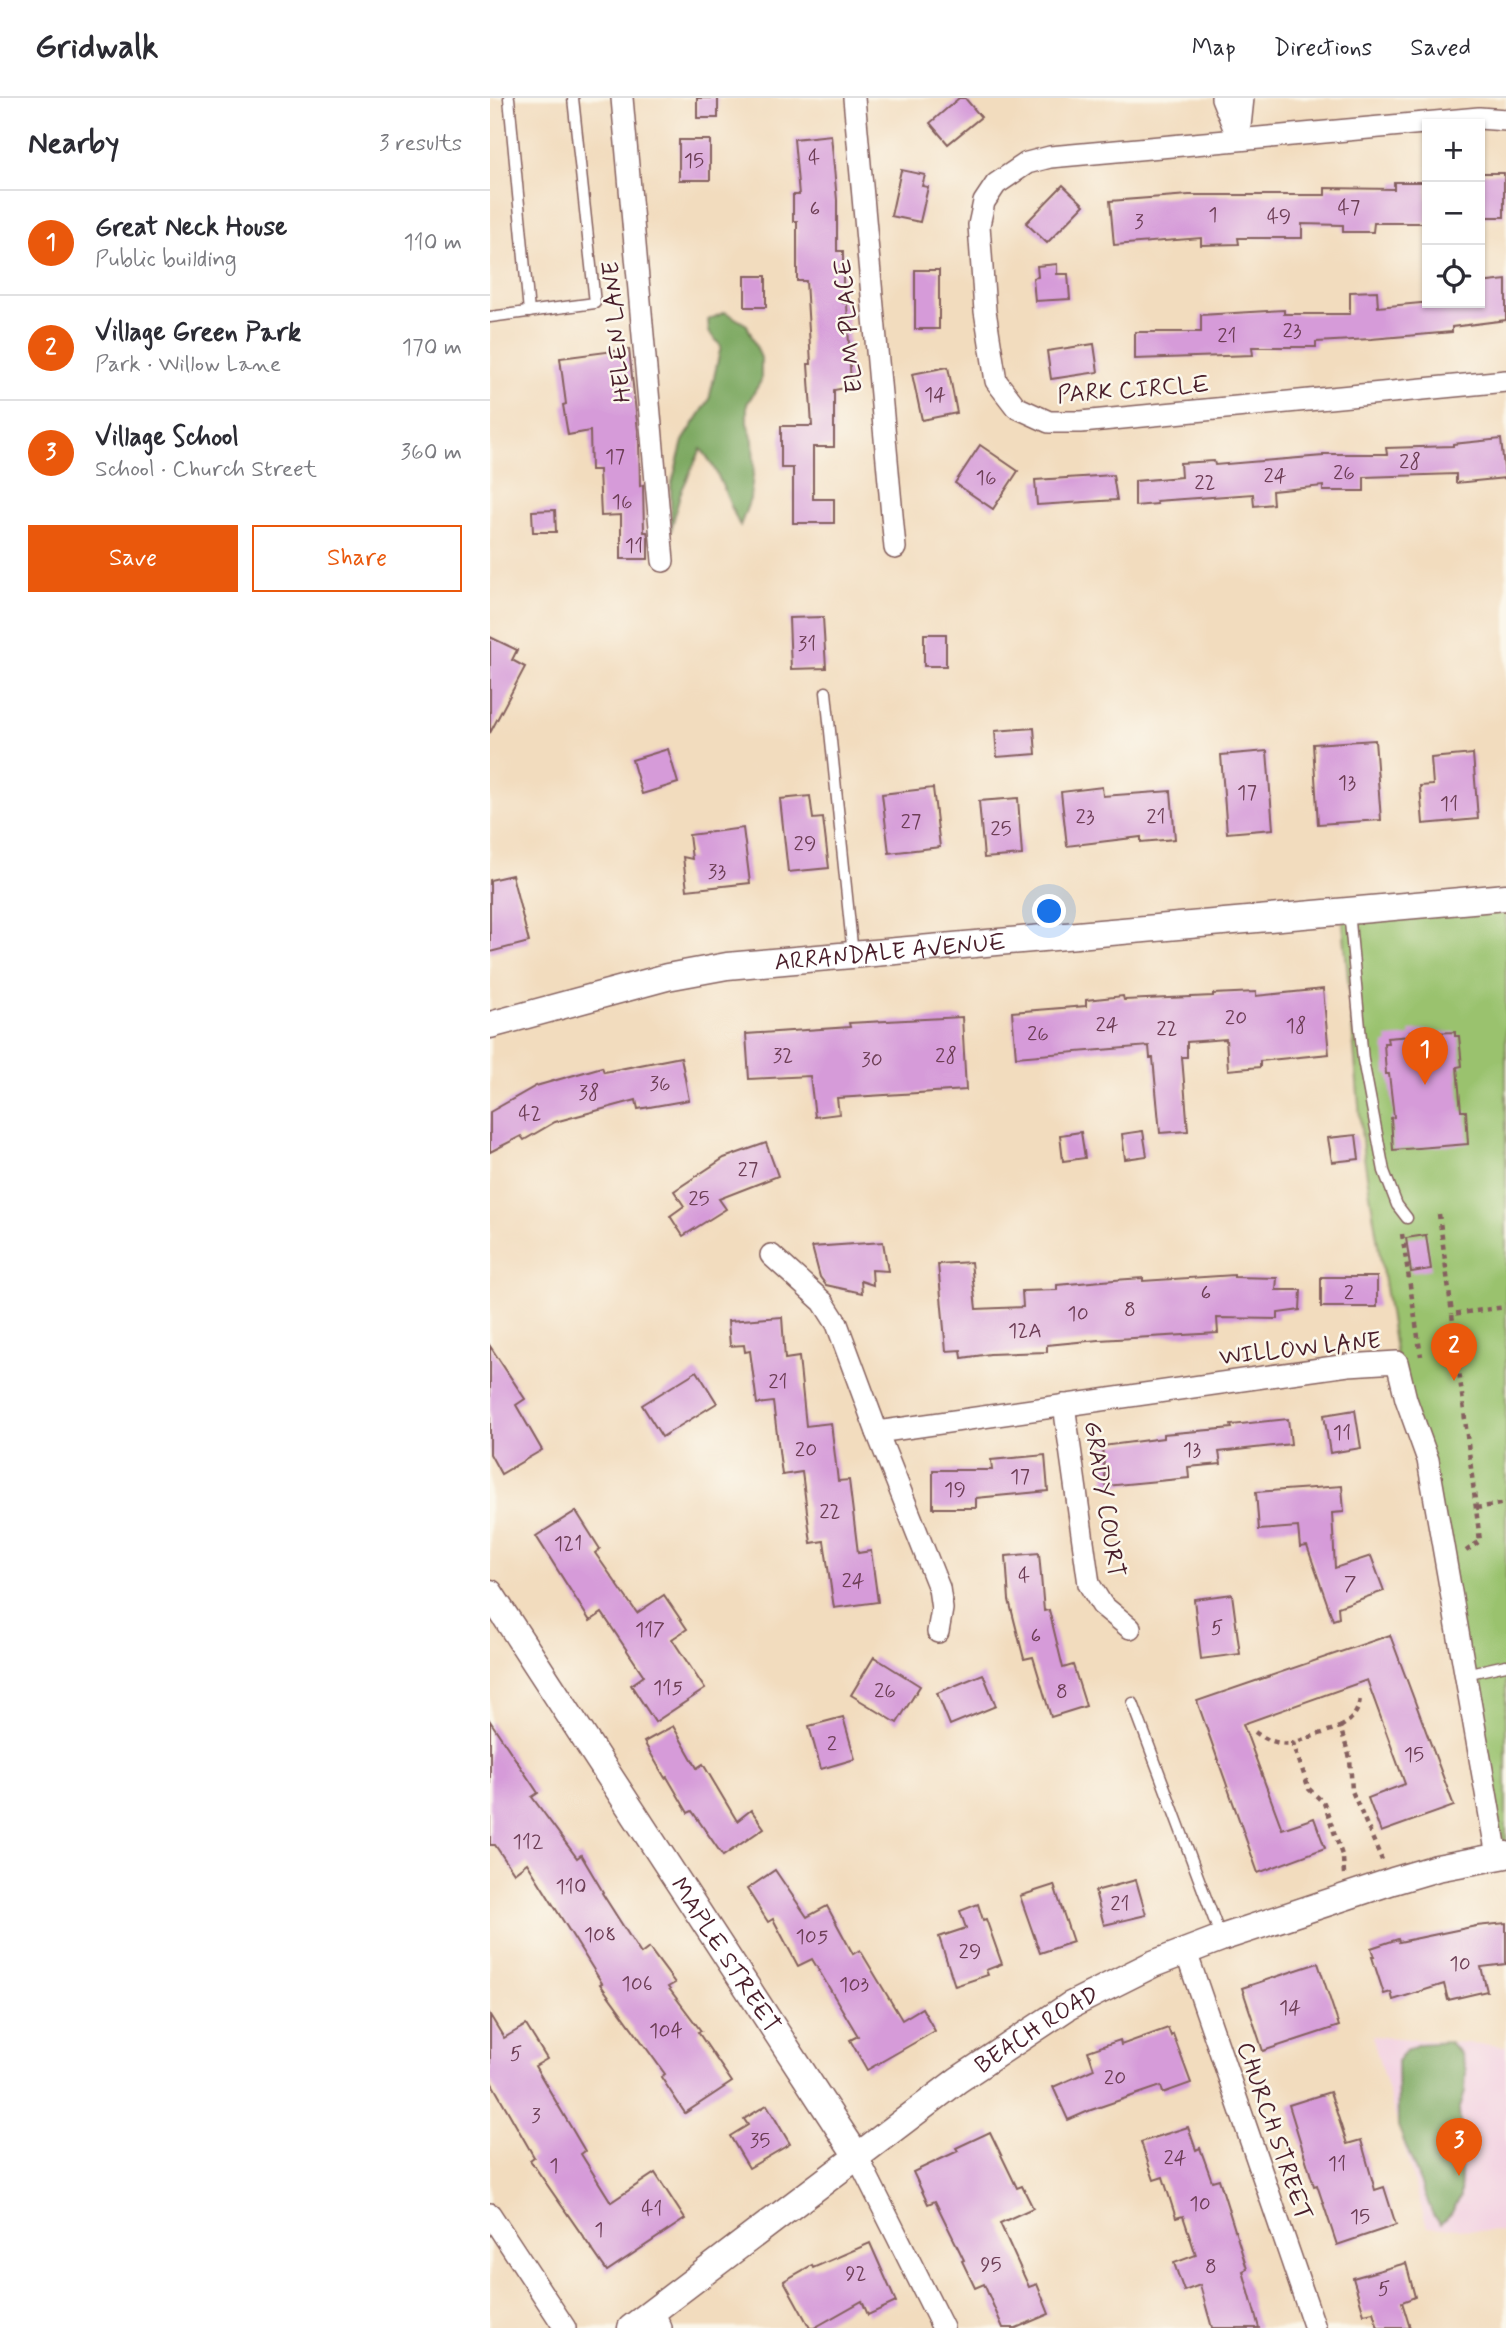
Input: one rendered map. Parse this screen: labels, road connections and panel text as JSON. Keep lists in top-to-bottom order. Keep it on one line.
{"streets":{"street":["ELM PLACE","HELEN LANE","PARK CIRCLE","ARRANDALE AVENUE","WILLOW LANE","GRADY COURT","MAPLE STREET","BEACH ROAD","CHURCH STREET"]},"crossings":[["WILLOW LANE","GRADY COURT"],["WILLOW LANE","BEACH ROAD"],["MAPLE STREET","BEACH ROAD"],["BEACH ROAD","CHURCH STREET"]],"house_numbers":["4","15","47","6","1","49","3","23","21","14","17","28","26","24","16","22","16","11","31","13","17","11","23","21","27","25","29","33","20","24","18","22","26","32","28","30","36","38","42","27","25","6","2","8","10","12A","21","11","20","13","17","19","22","121","4","24","7","5","117","6","115","26","8","2","15","112","110","21","108","105","29","10","106","103","14","104","5","20","3","35","24","11","1","10","41","15","1","95","8","92","5"],"page":{"header":"Gridwalk","nav":["Map","Directions","Saved"],"heading":["Nearby","3 results"],"map_buttons":["+","−"],"list":[{"mark":"1","name":"Great Neck House","note":"Public building","value":"110 m"},{"mark":"2","name":"Village Green Park","note":"Park · Willow Lane","value":"170 m"},{"mark":"3","name":"Village School","note":"School · Church Street","value":"360 m"}],"buttons":["Save","Share"],"pins":["1","2","3"]}}
